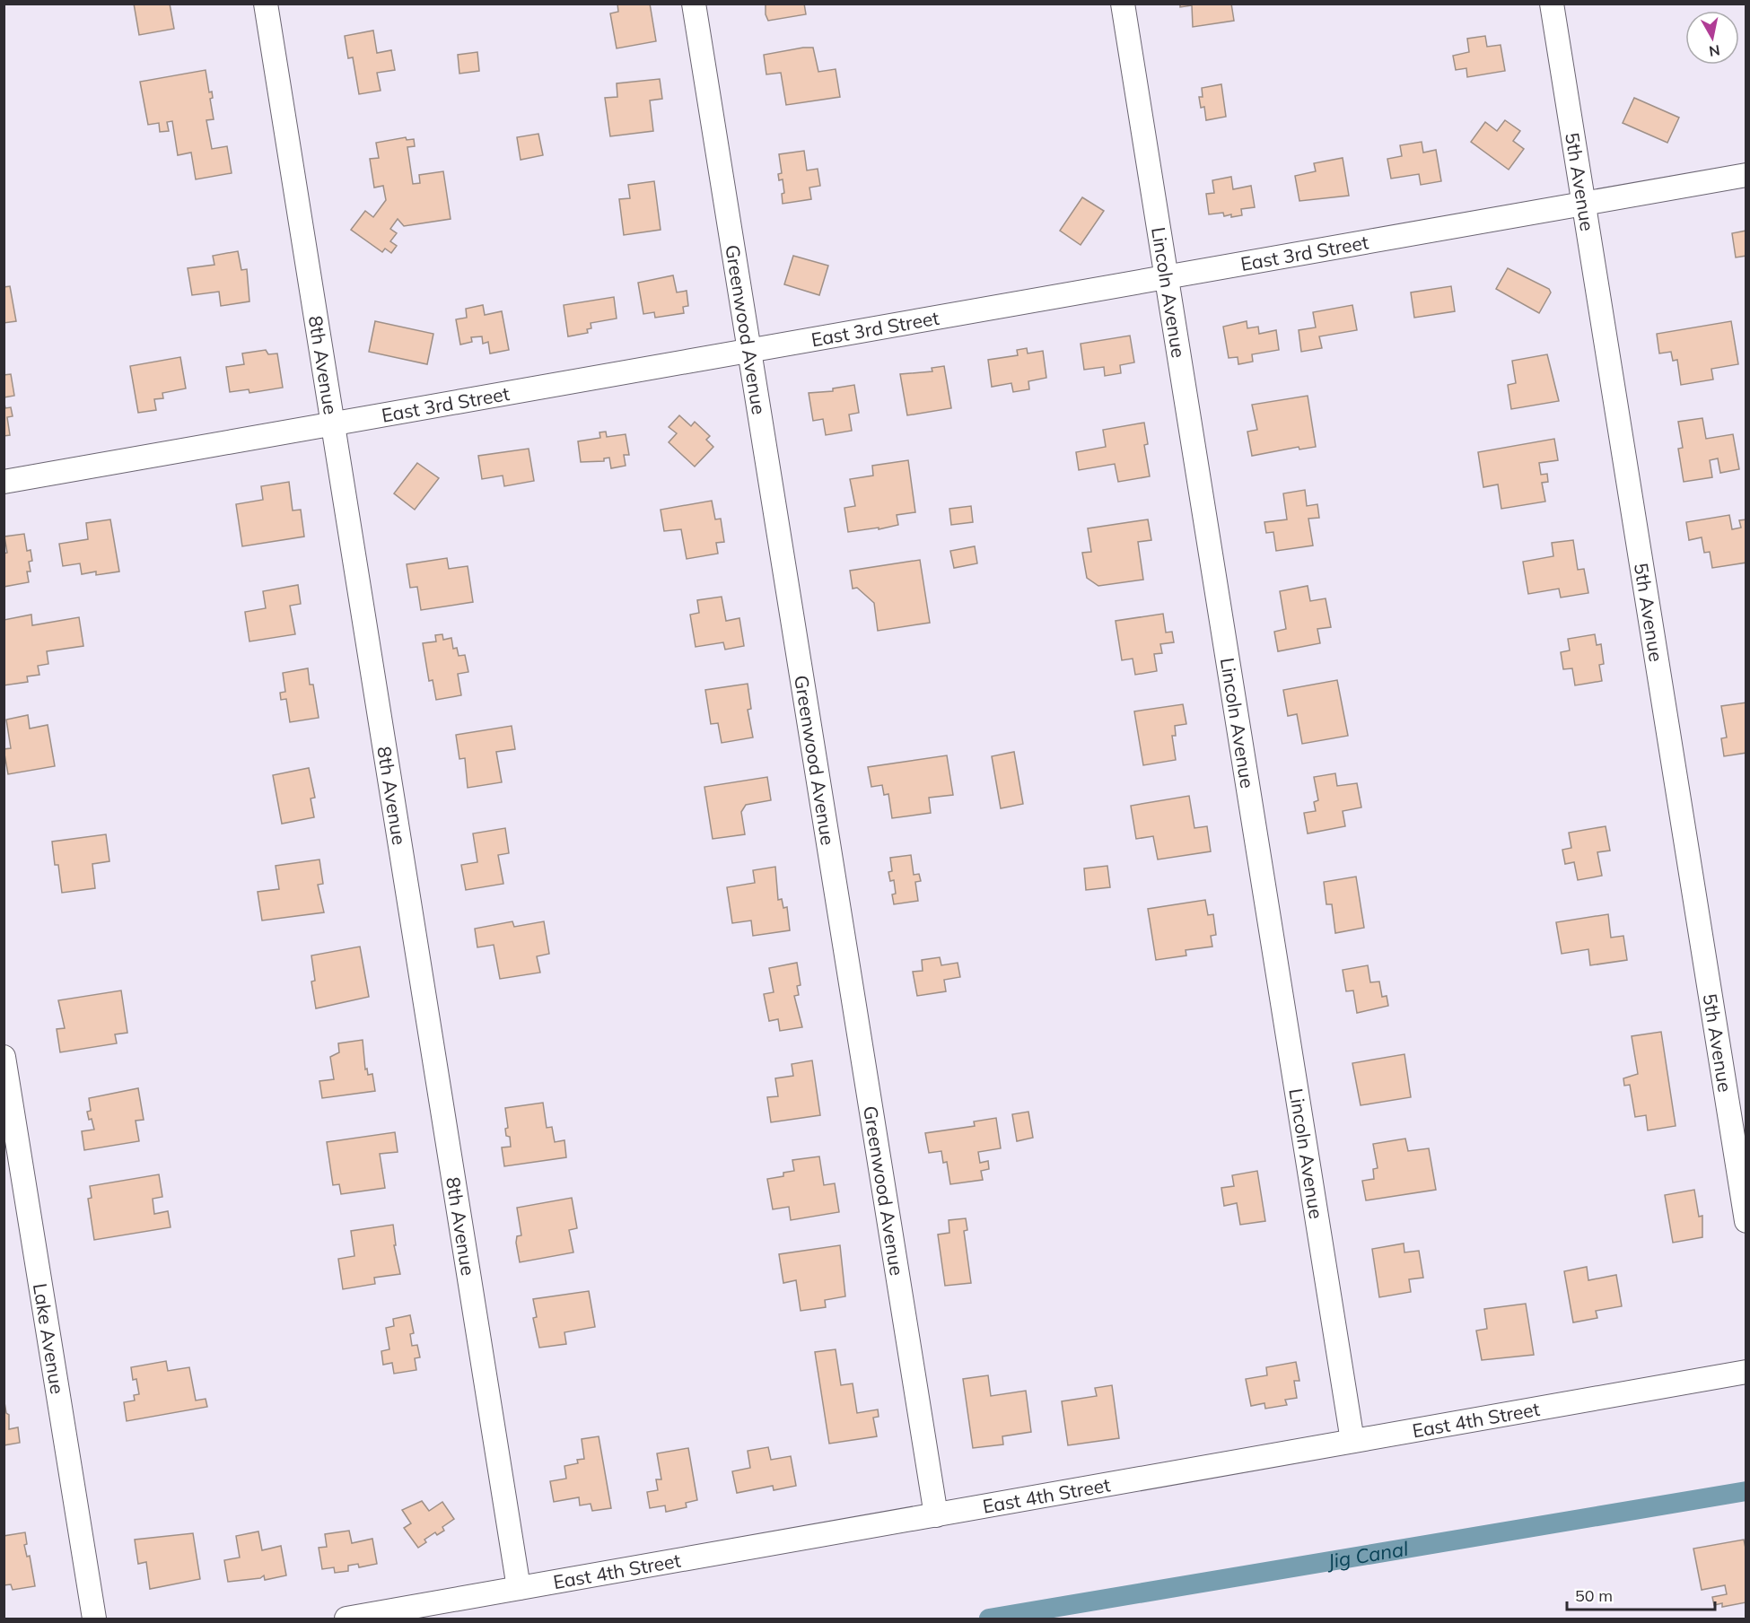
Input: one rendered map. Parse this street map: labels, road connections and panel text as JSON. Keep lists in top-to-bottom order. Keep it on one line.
{"streets":{"street":["5th Avenue","East 3rd Street","Lincoln Avenue","Greenwood Avenue","8th Avenue","Lake Avenue","East 4th Street"]},"crossings":[["5th Avenue","East 3rd Street"],["East 3rd Street","Lincoln Avenue"],["East 3rd Street","Greenwood Avenue"],["East 3rd Street","8th Avenue"],["Lincoln Avenue","East 4th Street"],["Greenwood Avenue","East 4th Street"],["8th Avenue","East 4th Street"]],"water":["Jig Canal"],"scale_bar":"50 m","north":"bottom"}
